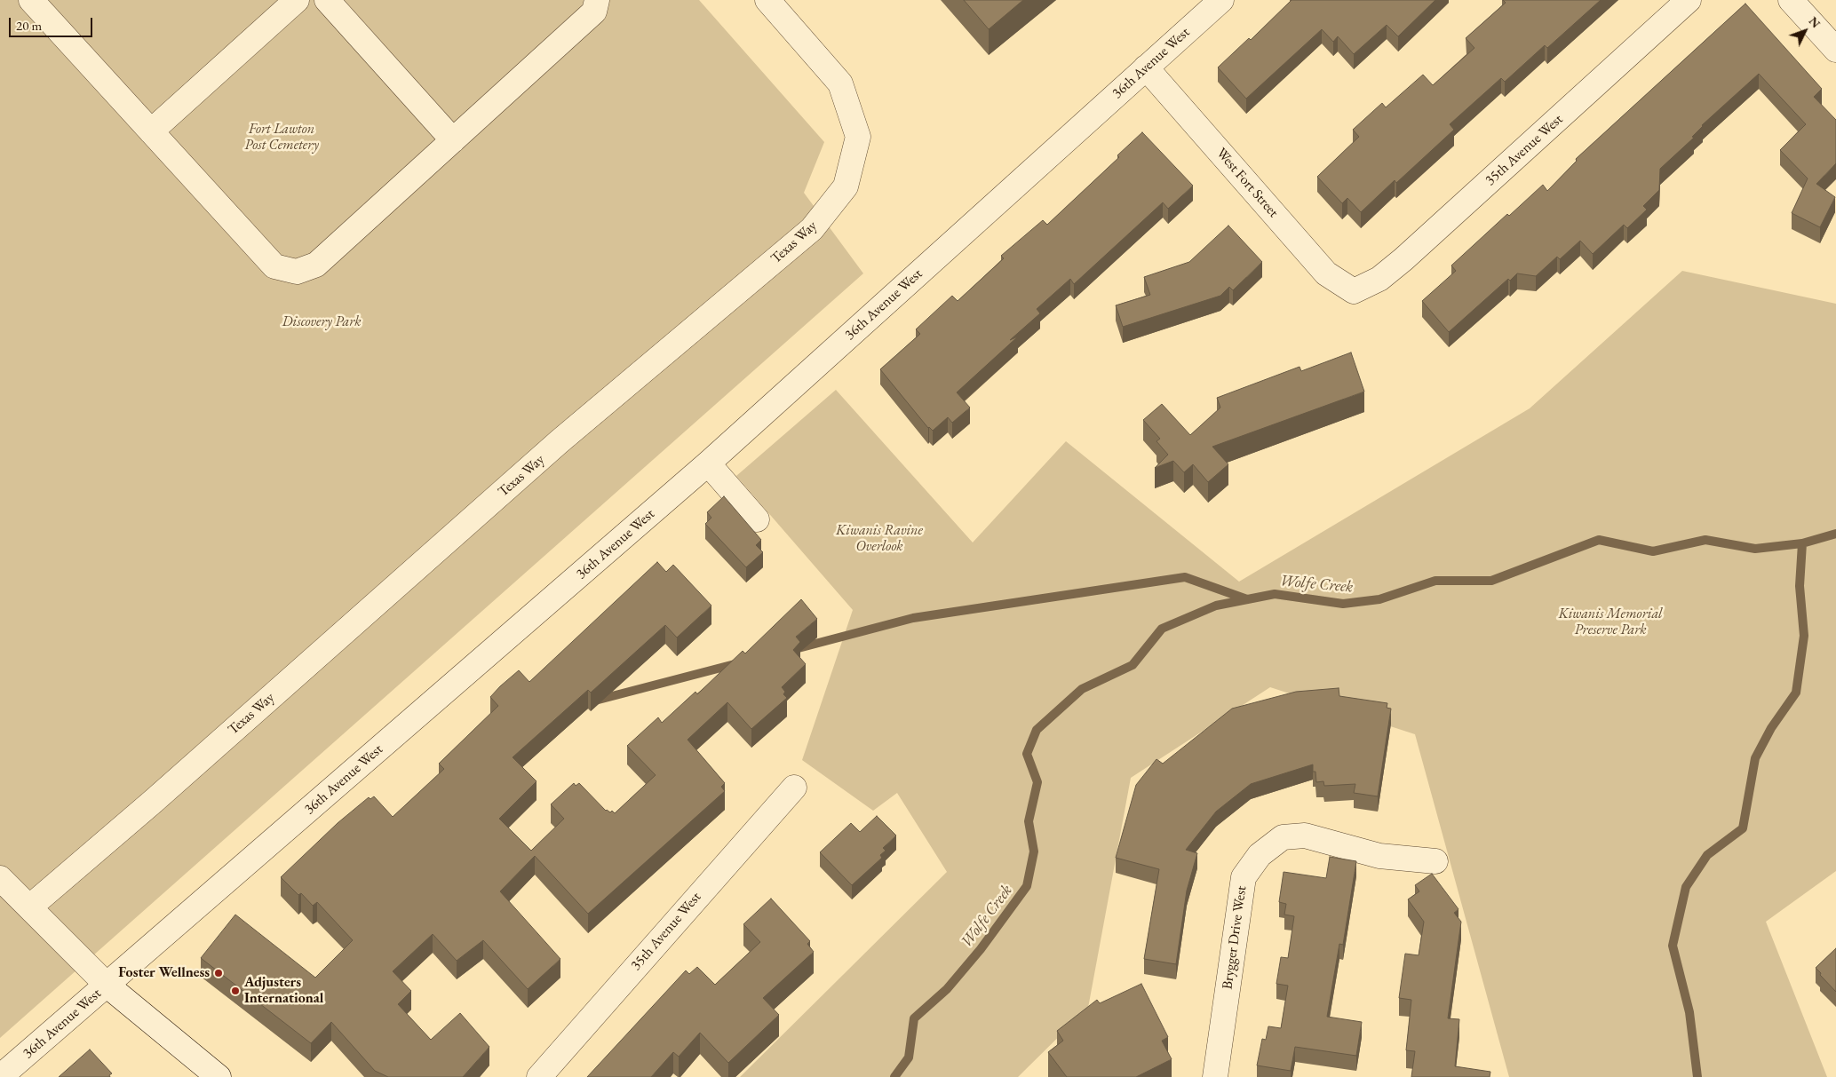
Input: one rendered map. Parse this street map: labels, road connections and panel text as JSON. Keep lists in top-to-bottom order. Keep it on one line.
{"streets":{"street":["36th Avenue West","35th Avenue West","West Fort Street","Texas Way","Brygger Drive West"]},"crossings":[["36th Avenue West","West Fort Street"],["35th Avenue West","West Fort Street"]],"water":["Wolfe Creek"],"parks":["Fort Lawton Post Cemetery","Discovery Park","Kiwanis Ravine Overlook","Kiwanis Memorial Preserve Park"],"places":["Foster Wellness","Adjusters International"],"scale_bar":"20 m","north":"top right"}
